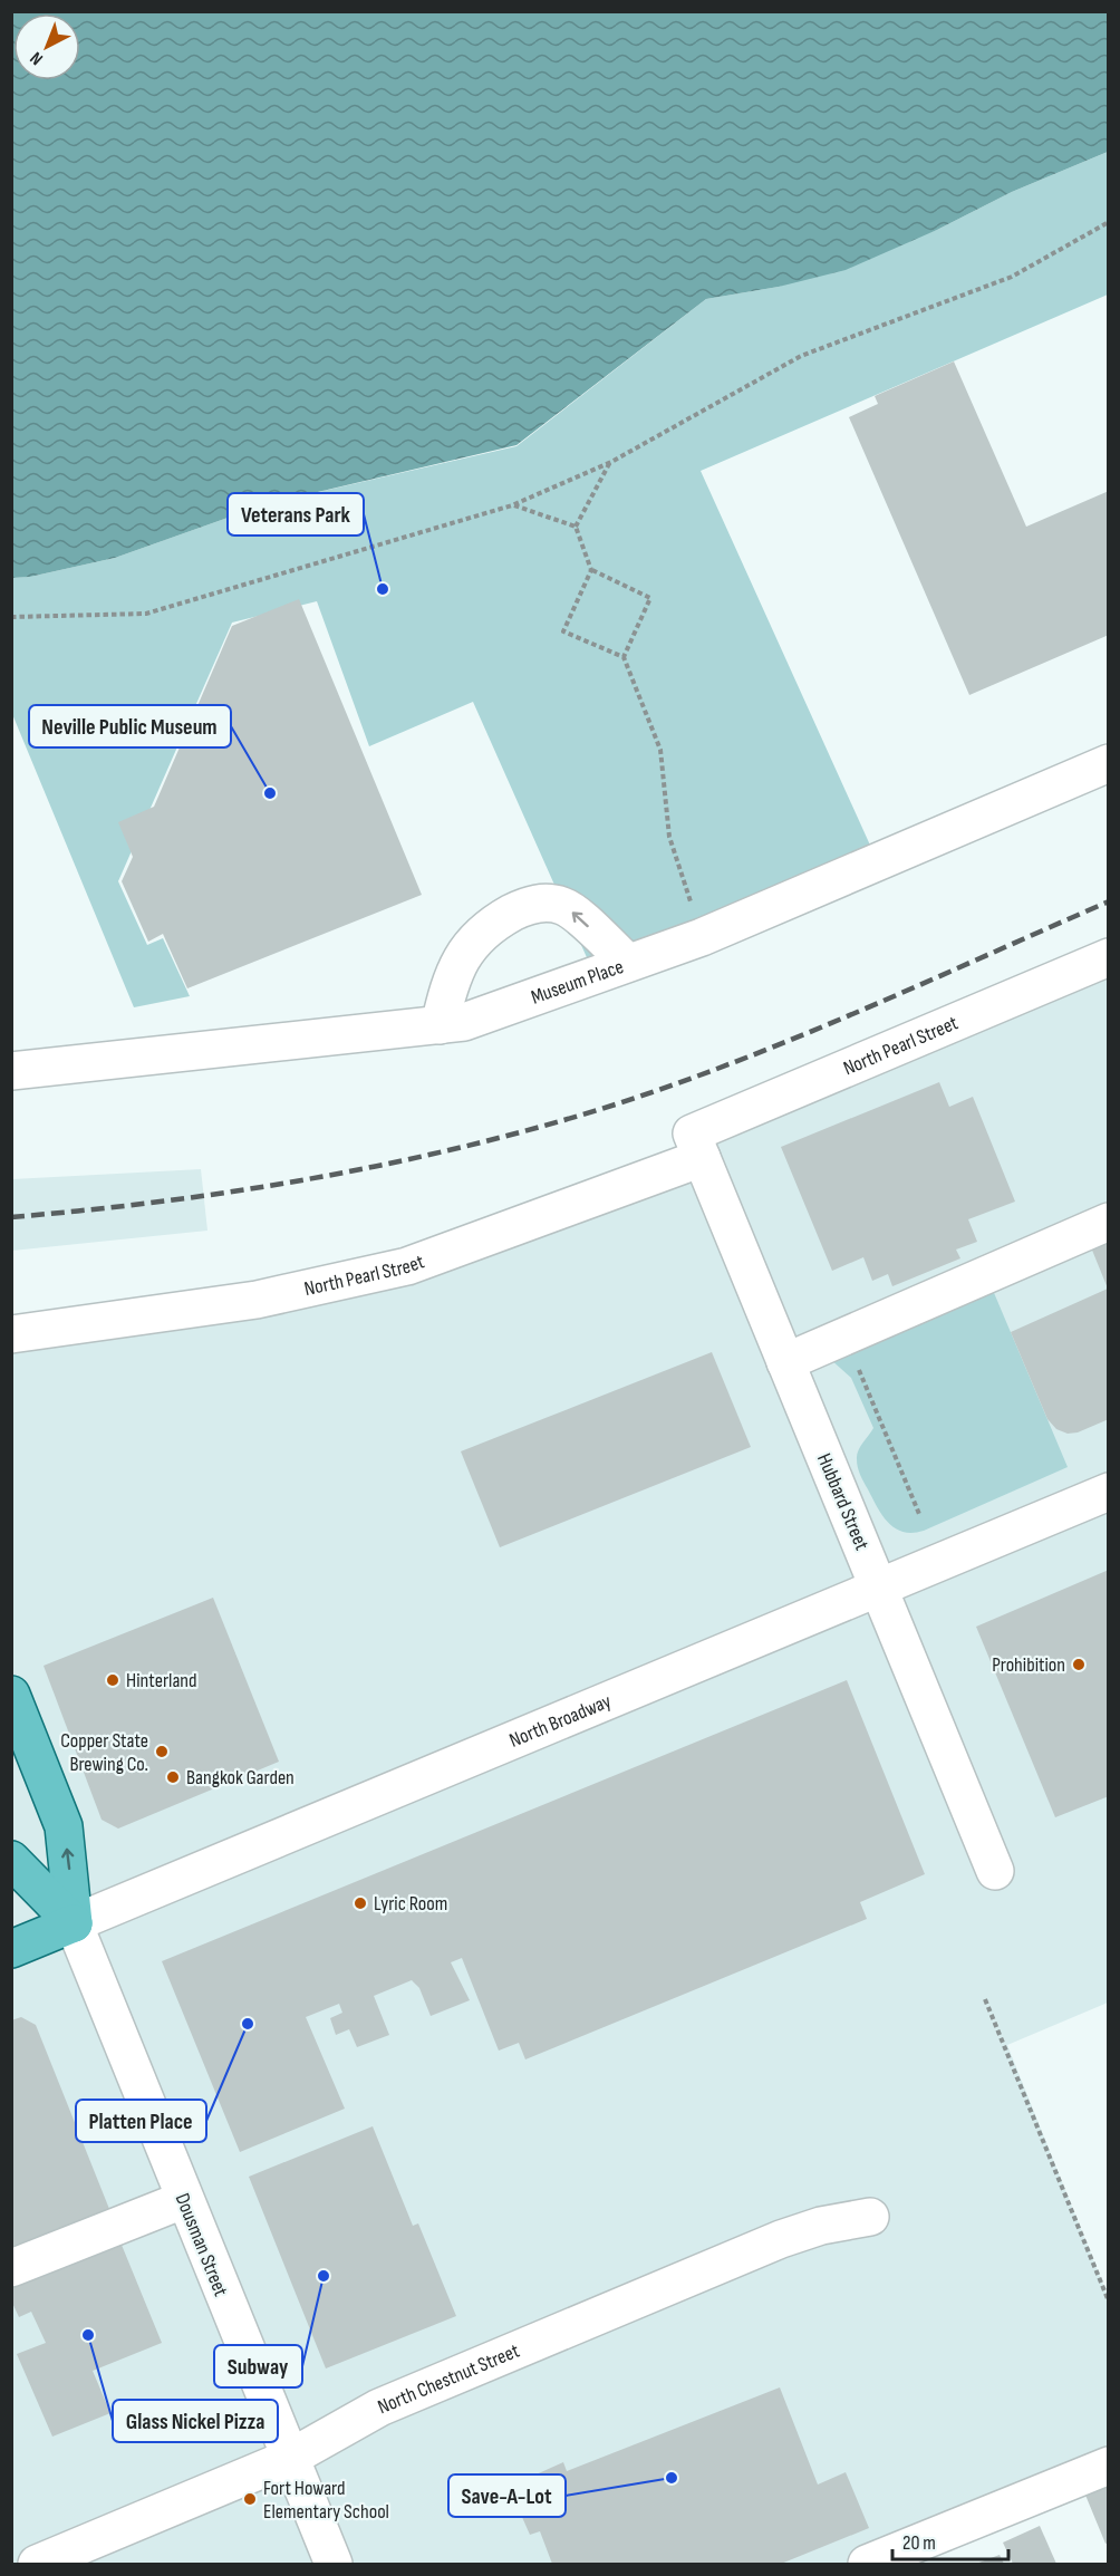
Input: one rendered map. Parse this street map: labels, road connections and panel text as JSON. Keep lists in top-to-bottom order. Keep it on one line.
{"streets":{"main road":["North Broadway","Dousman Street"],"street":["Museum Place","North Pearl Street","Hubbard Street","North Chestnut Street"]},"crossings":[["North Pearl Street","Hubbard Street"],["Hubbard Street","North Broadway"],["North Broadway","Dousman Street"],["Dousman Street","North Chestnut Street"]],"places":["Veterans Park","Neville Public Museum","Prohibition","Hinterland","Copper State Brewing Co.","Bangkok Garden","Lyric Room","Platten Place","Subway","Glass Nickel Pizza","Save-A-Lot","Fort Howard Elementary School"],"scale_bar":"20 m","north":"bottom left"}
